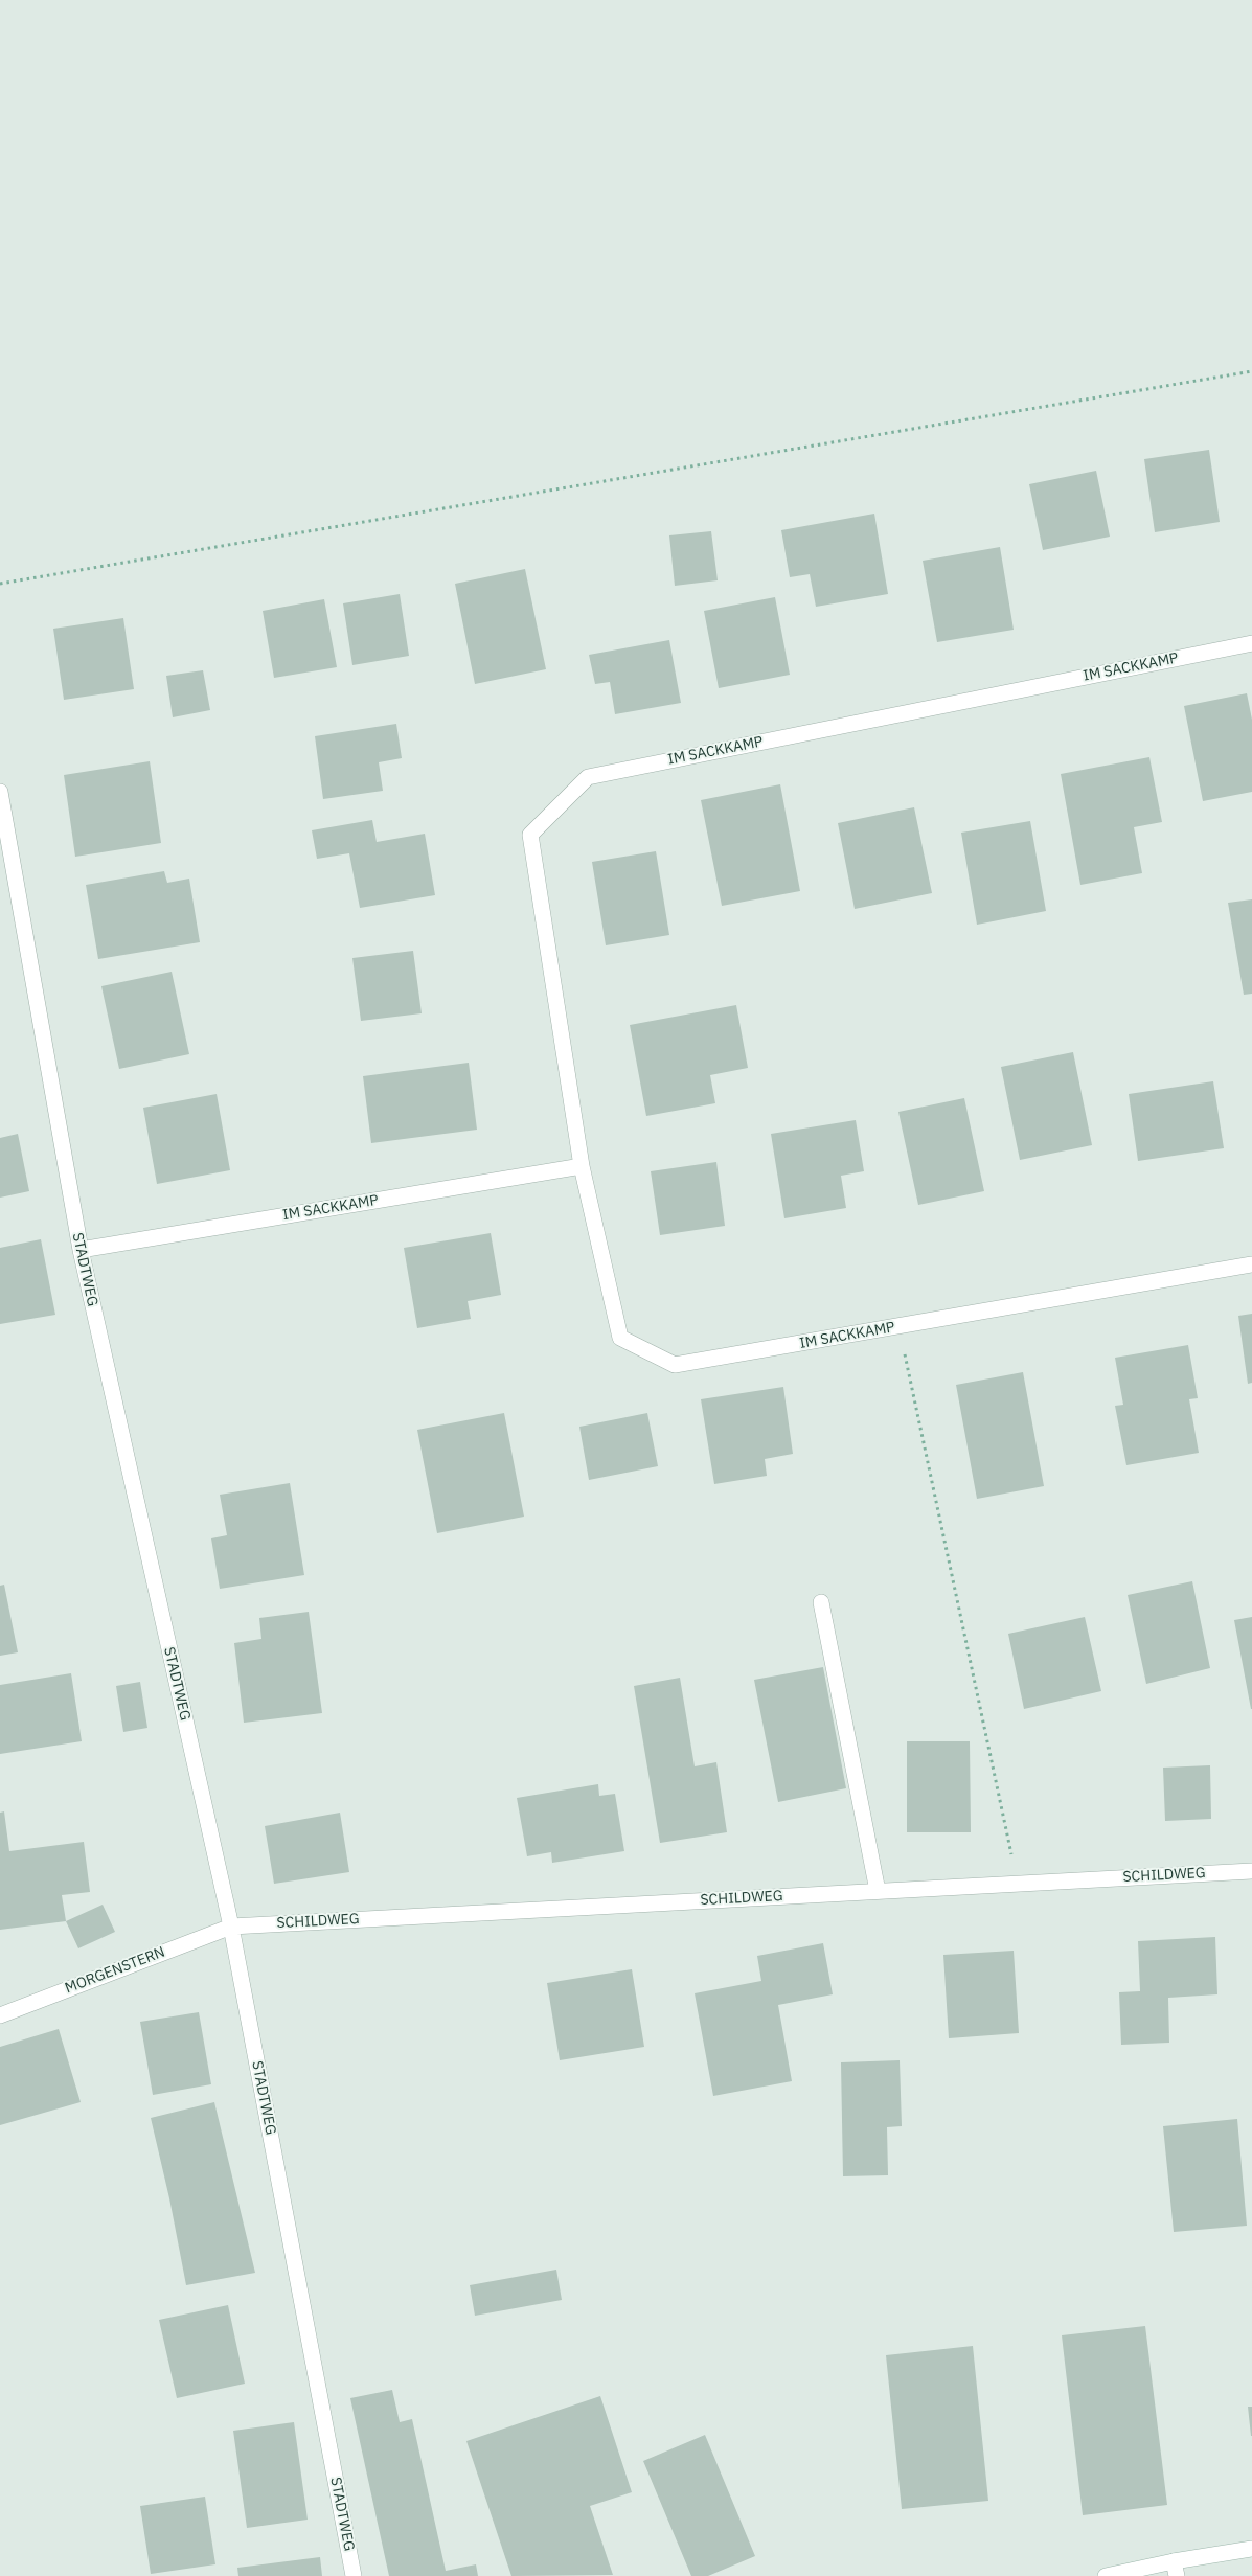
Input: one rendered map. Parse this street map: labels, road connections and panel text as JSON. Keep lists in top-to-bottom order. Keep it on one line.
{"streets":{"street":["IM SACKKAMP","STADTWEG","SCHILDWEG","MORGENSTERN"]},"crossings":[["IM SACKKAMP","STADTWEG"],["STADTWEG","SCHILDWEG"],["STADTWEG","MORGENSTERN"],["SCHILDWEG","MORGENSTERN"]]}
